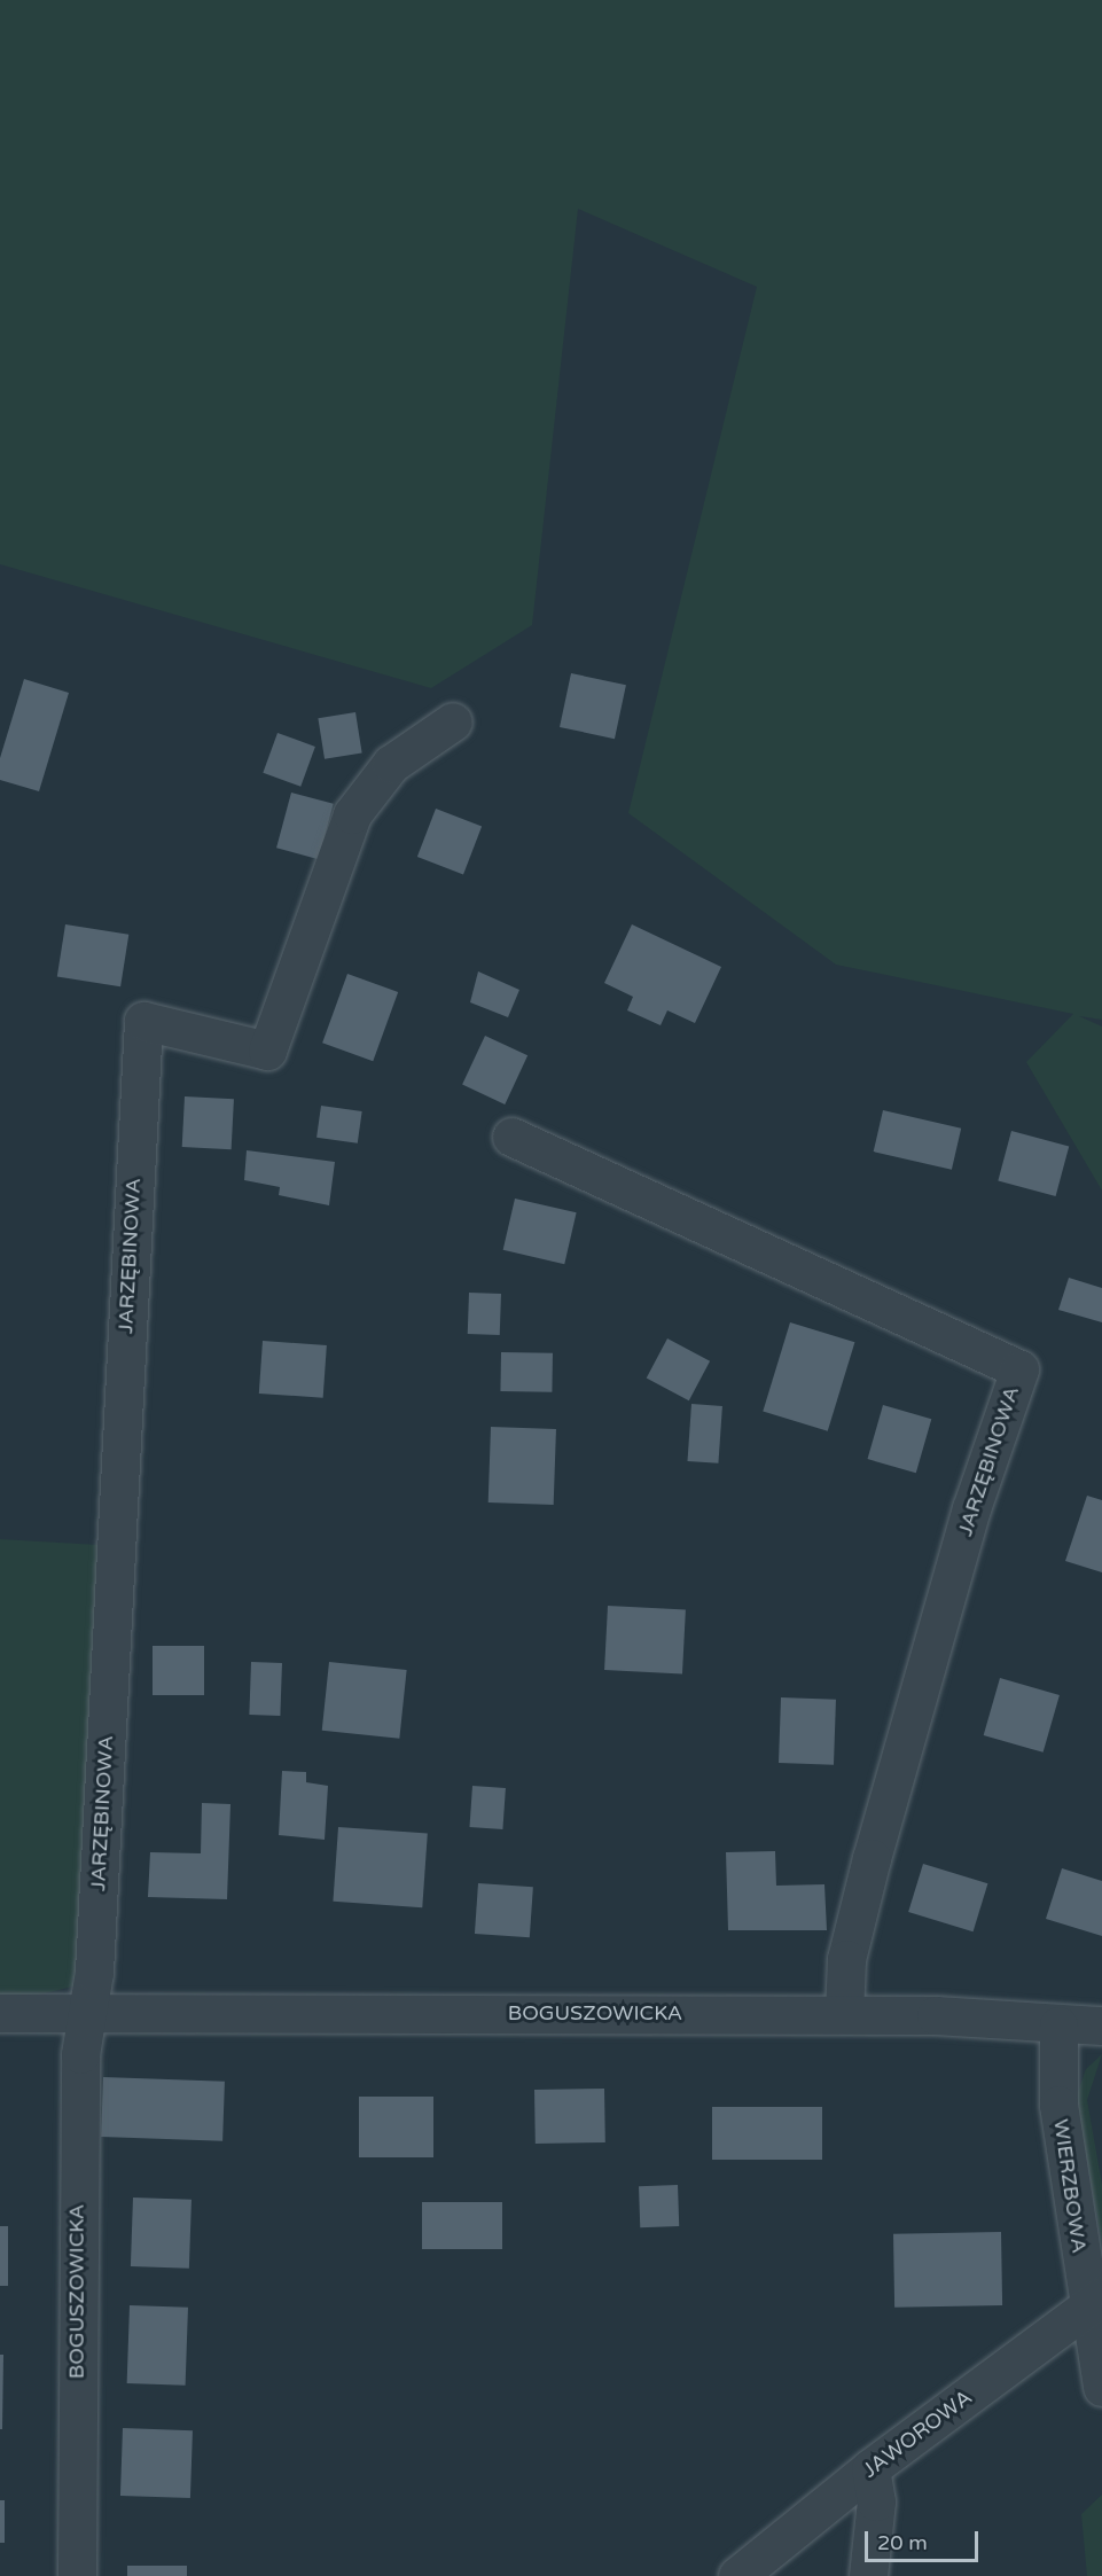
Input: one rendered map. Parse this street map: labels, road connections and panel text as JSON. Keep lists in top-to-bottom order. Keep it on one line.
{"streets":{"street":["JARZĘBINOWA","BOGUSZOWICKA","WIERZBOWA","JAWOROWA"]},"crossings":[["JARZĘBINOWA","BOGUSZOWICKA"],["BOGUSZOWICKA","WIERZBOWA"],["WIERZBOWA","JAWOROWA"]],"scale_bar":"20 m"}
